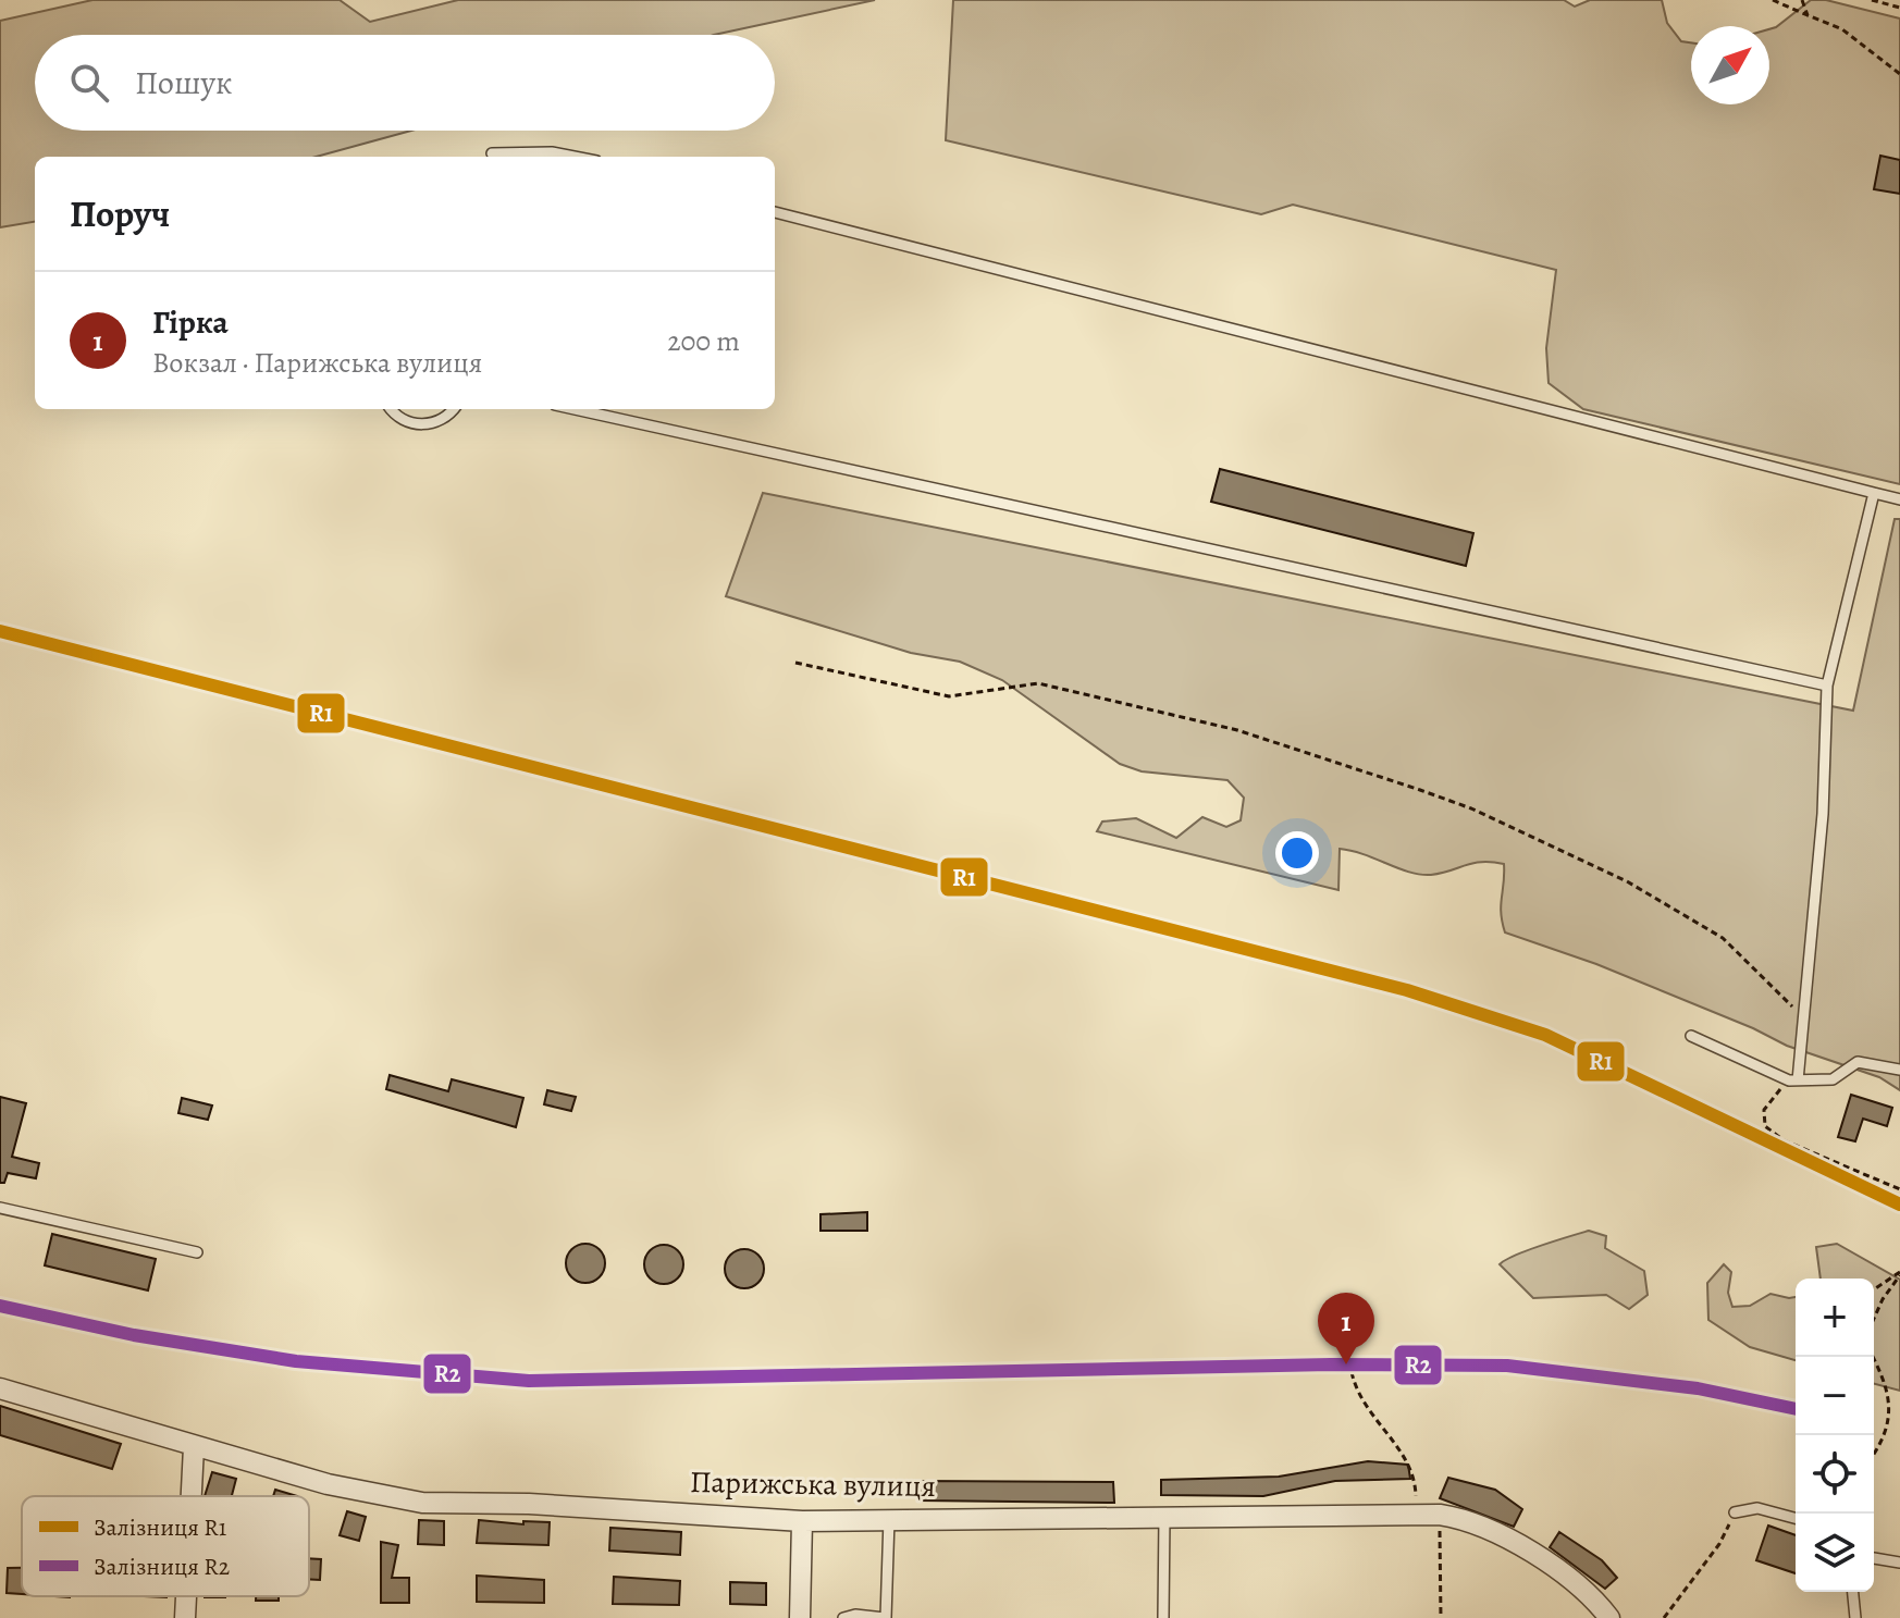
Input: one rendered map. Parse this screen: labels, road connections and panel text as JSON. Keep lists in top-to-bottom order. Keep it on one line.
{"streets":{"street":["Парижська вулиця"]},"lines":["rail line R1","rail line R2"],"legend":["Залізниця R1","Залізниця R2"],"north":"top right","page":{"search":"Пошук","heading":"Поруч","list":[{"mark":"1","name":"Гірка","note":"Вокзал · Парижська вулиця","value":"200 m"}],"map_buttons":["+","−"],"pins":"1"}}
